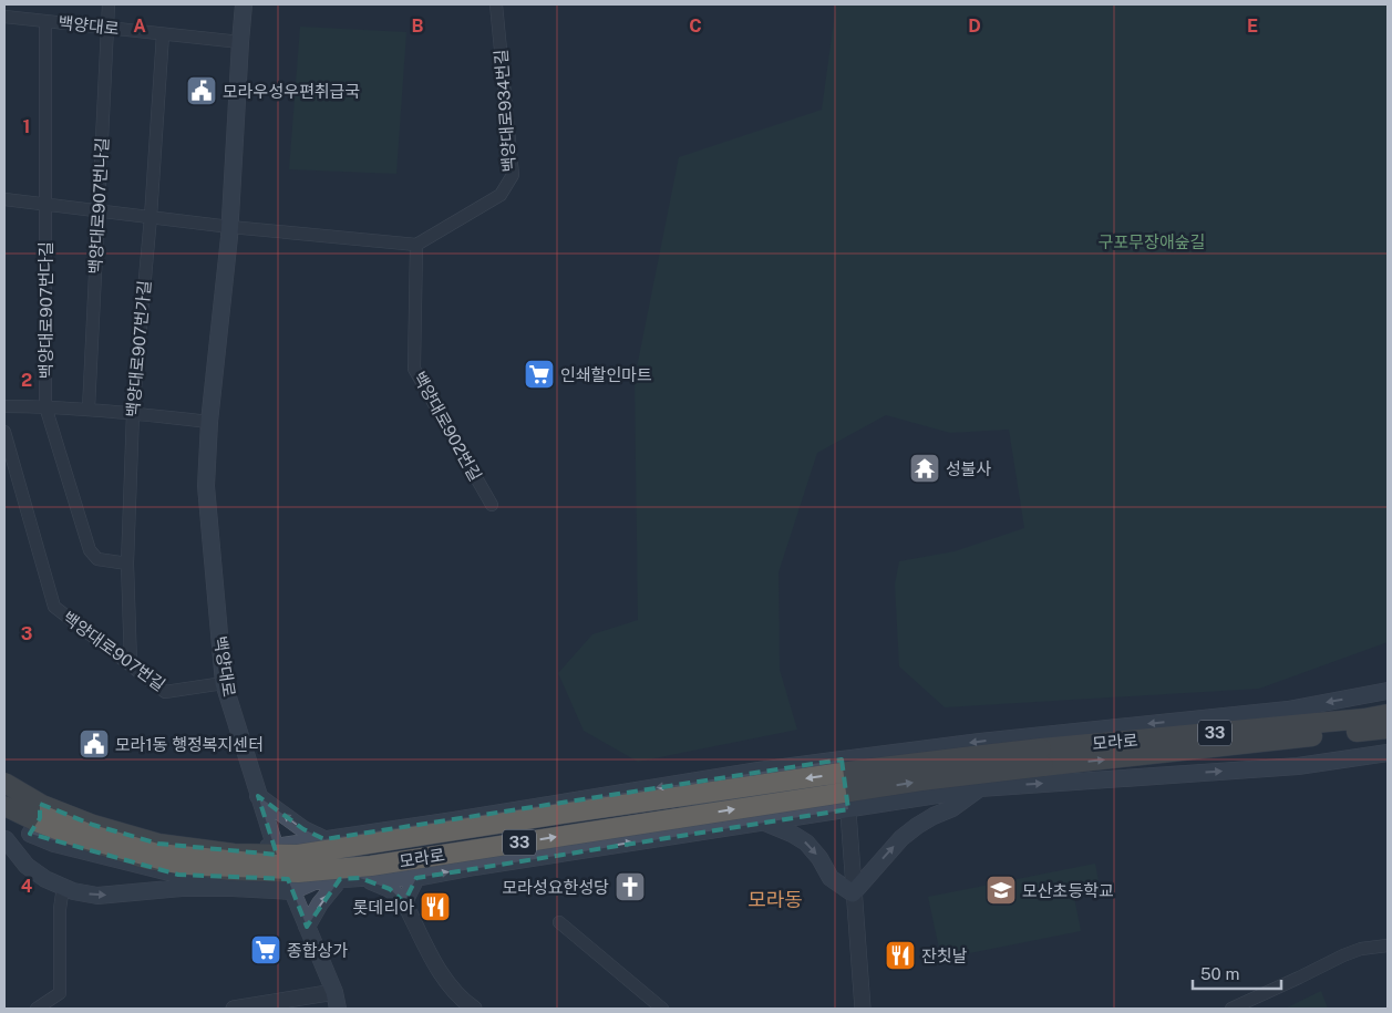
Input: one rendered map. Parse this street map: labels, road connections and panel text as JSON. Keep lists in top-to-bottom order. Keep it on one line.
{"streets":{"highway":["33","모라로"],"main road":["백양대로"],"street":["백양대로934번길","백양대로907번나길","백양대로907번다길","백양대로907번가길","백양대로902번길","백양대로907번길"]},"crossings":[["백양대로","백양대로907번나길"],["백양대로","백양대로907번다길"],["백양대로","백양대로907번가길"],["백양대로","백양대로907번길"],["백양대로","모라로"],["백양대로934번길","백양대로902번길"],["백양대로907번다길","백양대로907번가길"],["백양대로907번가길","백양대로907번길"]],"districts":["모라동"],"parks":["구포무장애숲길"],"places":{"public building":["모라우성우편취급국","모라1동 행정복지센터"],"supermarket":["인쇄할인마트","종합상가"],"temple":["성불사"],"church":["모라성요한성당"],"school or university":["모산초등학교"],"restaurant":["롯데리아","잔칫날"]},"scale_bar":"50 m","grid":{"columns":["A","B","C","D","E"],"rows":["1","2","3","4"]}}
